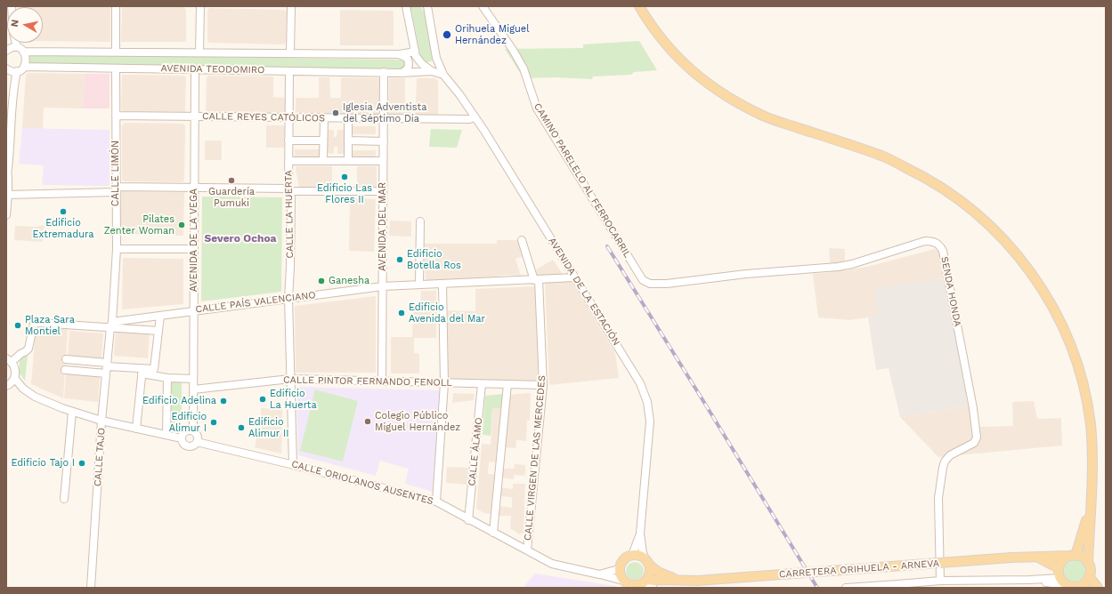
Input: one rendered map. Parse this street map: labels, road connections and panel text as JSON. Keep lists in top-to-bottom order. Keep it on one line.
{"streets":{"main road":["CARRETERA ORIHUELA - ARNEVA"],"street":["AVENIDA TEODOMIRO","CALLE REYES CATÓLICOS","CALLE LIMÓN","CAMINO PARELELO AL FERROCARRIL","CALLE LA HUERTA","AVENIDA DEL MAR","AVENIDA DE LA VEGA","AVENIDA DE LA ESTACIÓN","SENDA HONDA","CALLE PAÍS VALENCIANO","CALLE PINTOR FERNANDO FENOLL","CALLE ÁLAMO","CALLE TAJO","CALLE VIRGEN DE LAS MERCEDES","CALLE ORIOLANOS AUSENTES"]},"crossings":[["AVENIDA TEODOMIRO","CALLE LIMÓN"],["AVENIDA TEODOMIRO","CALLE LA HUERTA"],["AVENIDA TEODOMIRO","AVENIDA DEL MAR"],["AVENIDA TEODOMIRO","AVENIDA DE LA VEGA"],["AVENIDA TEODOMIRO","AVENIDA DE LA ESTACIÓN"],["CALLE REYES CATÓLICOS","CALLE LIMÓN"],["CALLE REYES CATÓLICOS","CALLE LA HUERTA"],["CALLE REYES CATÓLICOS","AVENIDA DEL MAR"],["CALLE REYES CATÓLICOS","AVENIDA DE LA VEGA"],["CALLE REYES CATÓLICOS","AVENIDA DE LA ESTACIÓN"],["CALLE LIMÓN","CALLE PAÍS VALENCIANO"],["CALLE LIMÓN","CALLE TAJO"],["CAMINO PARELELO AL FERROCARRIL","SENDA HONDA"],["CALLE LA HUERTA","CALLE PAÍS VALENCIANO"],["CALLE LA HUERTA","CALLE PINTOR FERNANDO FENOLL"],["CALLE LA HUERTA","CALLE ORIOLANOS AUSENTES"],["AVENIDA DEL MAR","CALLE PAÍS VALENCIANO"],["AVENIDA DEL MAR","CALLE PINTOR FERNANDO FENOLL"],["AVENIDA DE LA VEGA","CALLE PAÍS VALENCIANO"],["AVENIDA DE LA VEGA","CALLE PINTOR FERNANDO FENOLL"],["AVENIDA DE LA VEGA","CALLE ORIOLANOS AUSENTES"],["AVENIDA DE LA ESTACIÓN","CALLE PAÍS VALENCIANO"],["AVENIDA DE LA ESTACIÓN","CALLE ORIOLANOS AUSENTES"],["AVENIDA DE LA ESTACIÓN","CARRETERA ORIHUELA - ARNEVA"],["CALLE PAÍS VALENCIANO","CALLE TAJO"],["CALLE PAÍS VALENCIANO","CALLE VIRGEN DE LAS MERCEDES"],["CALLE PINTOR FERNANDO FENOLL","CALLE ÁLAMO"],["CALLE PINTOR FERNANDO FENOLL","CALLE VIRGEN DE LAS MERCEDES"],["CALLE ÁLAMO","CALLE ORIOLANOS AUSENTES"],["CALLE VIRGEN DE LAS MERCEDES","CALLE ORIOLANOS AUSENTES"],["CALLE ORIOLANOS AUSENTES","CARRETERA ORIHUELA - ARNEVA"]],"districts":["Severo Ochoa"],"places":["Orihuela Miguel Hernández","Iglesia Adventista del Séptimo Día","Edificio Las Flores II","Guardería Pumuki","Edificio Extremadura","Pilates Zenter Woman","Edificio Botella Ros","Ganesha","Edificio Avenida del Mar","Plaza Sara Montiel","Edificio La Huerta","Edificio Adelina","Colegio Público Miguel Hernández","Edificio Alimur I","Edificio Alimur II","Edificio Tajo I"],"north":"left"}
